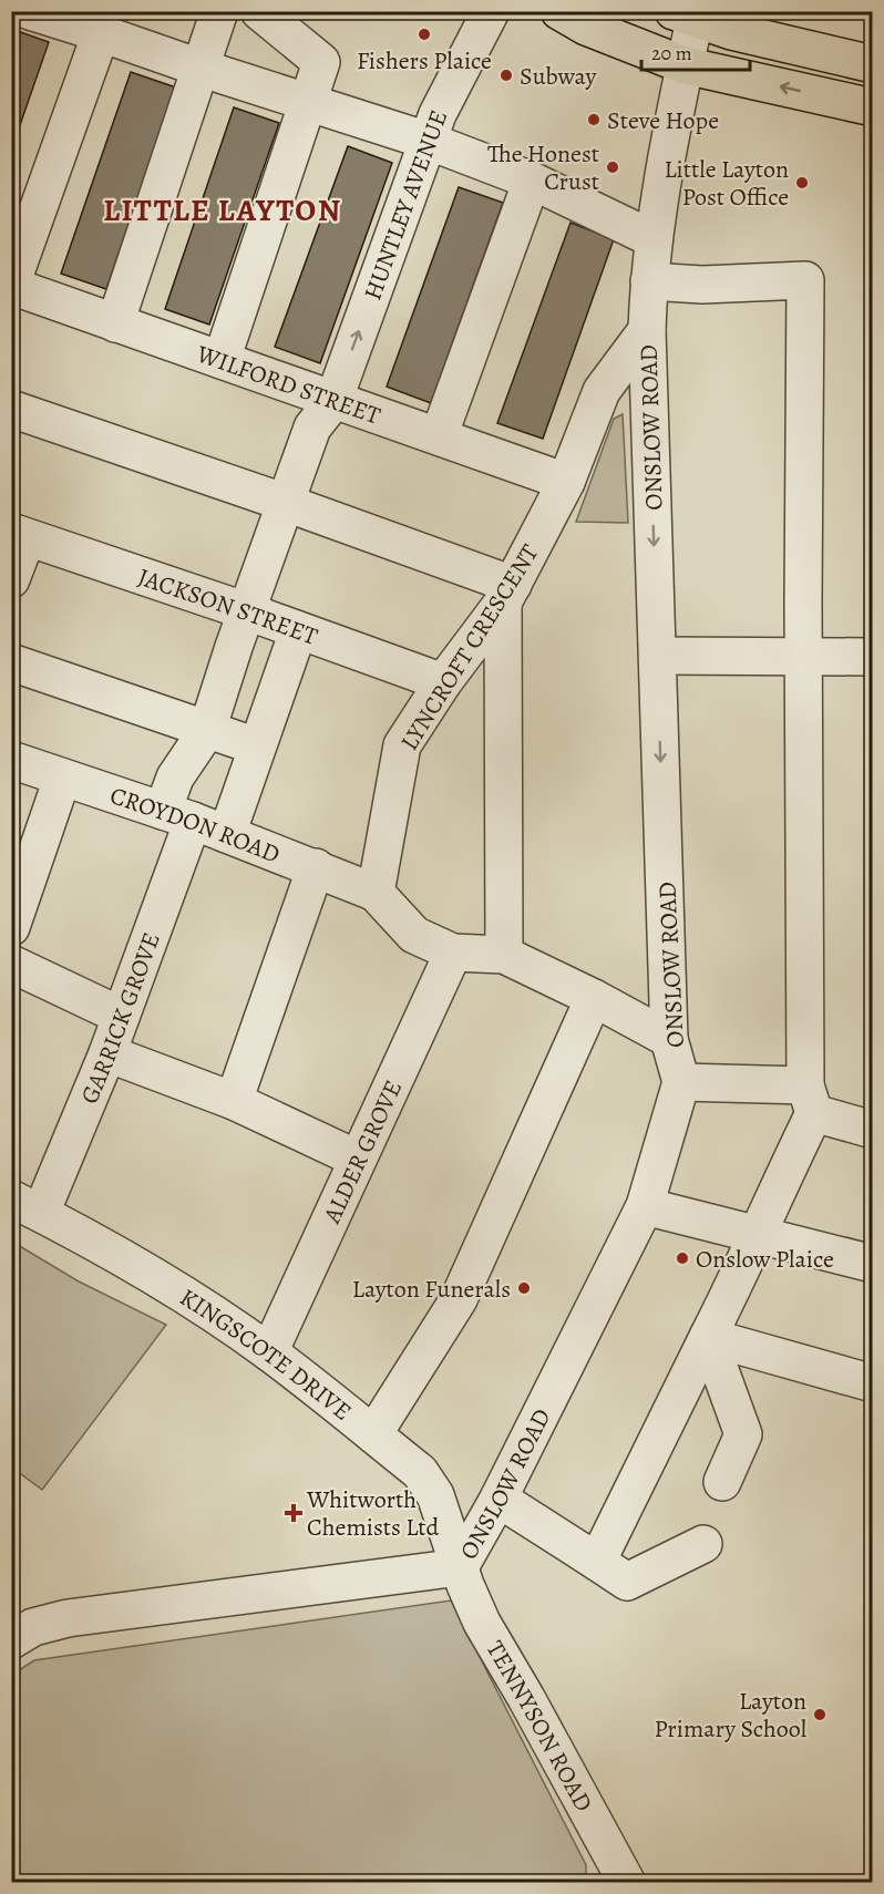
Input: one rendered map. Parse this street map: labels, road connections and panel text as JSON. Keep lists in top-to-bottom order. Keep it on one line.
{"streets":{"street":["HUNTLEY AVENUE","WILFORD STREET","ONSLOW ROAD","JACKSON STREET","LYNCROFT CRESCENT","CROYDON ROAD","GARRICK GROVE","ALDER GROVE","KINGSCOTE DRIVE","TENNYSON ROAD"]},"crossings":[["HUNTLEY AVENUE","WILFORD STREET"],["HUNTLEY AVENUE","JACKSON STREET"],["HUNTLEY AVENUE","GARRICK GROVE"],["WILFORD STREET","LYNCROFT CRESCENT"],["ONSLOW ROAD","LYNCROFT CRESCENT"],["ONSLOW ROAD","KINGSCOTE DRIVE"],["ONSLOW ROAD","TENNYSON ROAD"],["JACKSON STREET","LYNCROFT CRESCENT"],["JACKSON STREET","GARRICK GROVE"],["LYNCROFT CRESCENT","CROYDON ROAD"],["CROYDON ROAD","GARRICK GROVE"],["GARRICK GROVE","KINGSCOTE DRIVE"],["ALDER GROVE","KINGSCOTE DRIVE"],["KINGSCOTE DRIVE","TENNYSON ROAD"]],"districts":["LITTLE LAYTON"],"places":{"other":["Fishers Plaice","Subway","Steve Hope","The Honest Crust","Little Layton Post Office","Onslow Plaice","Layton Funerals","Layton Primary School"],"health":["Whitworth Chemists Ltd"]},"scale_bar":"20 m"}
